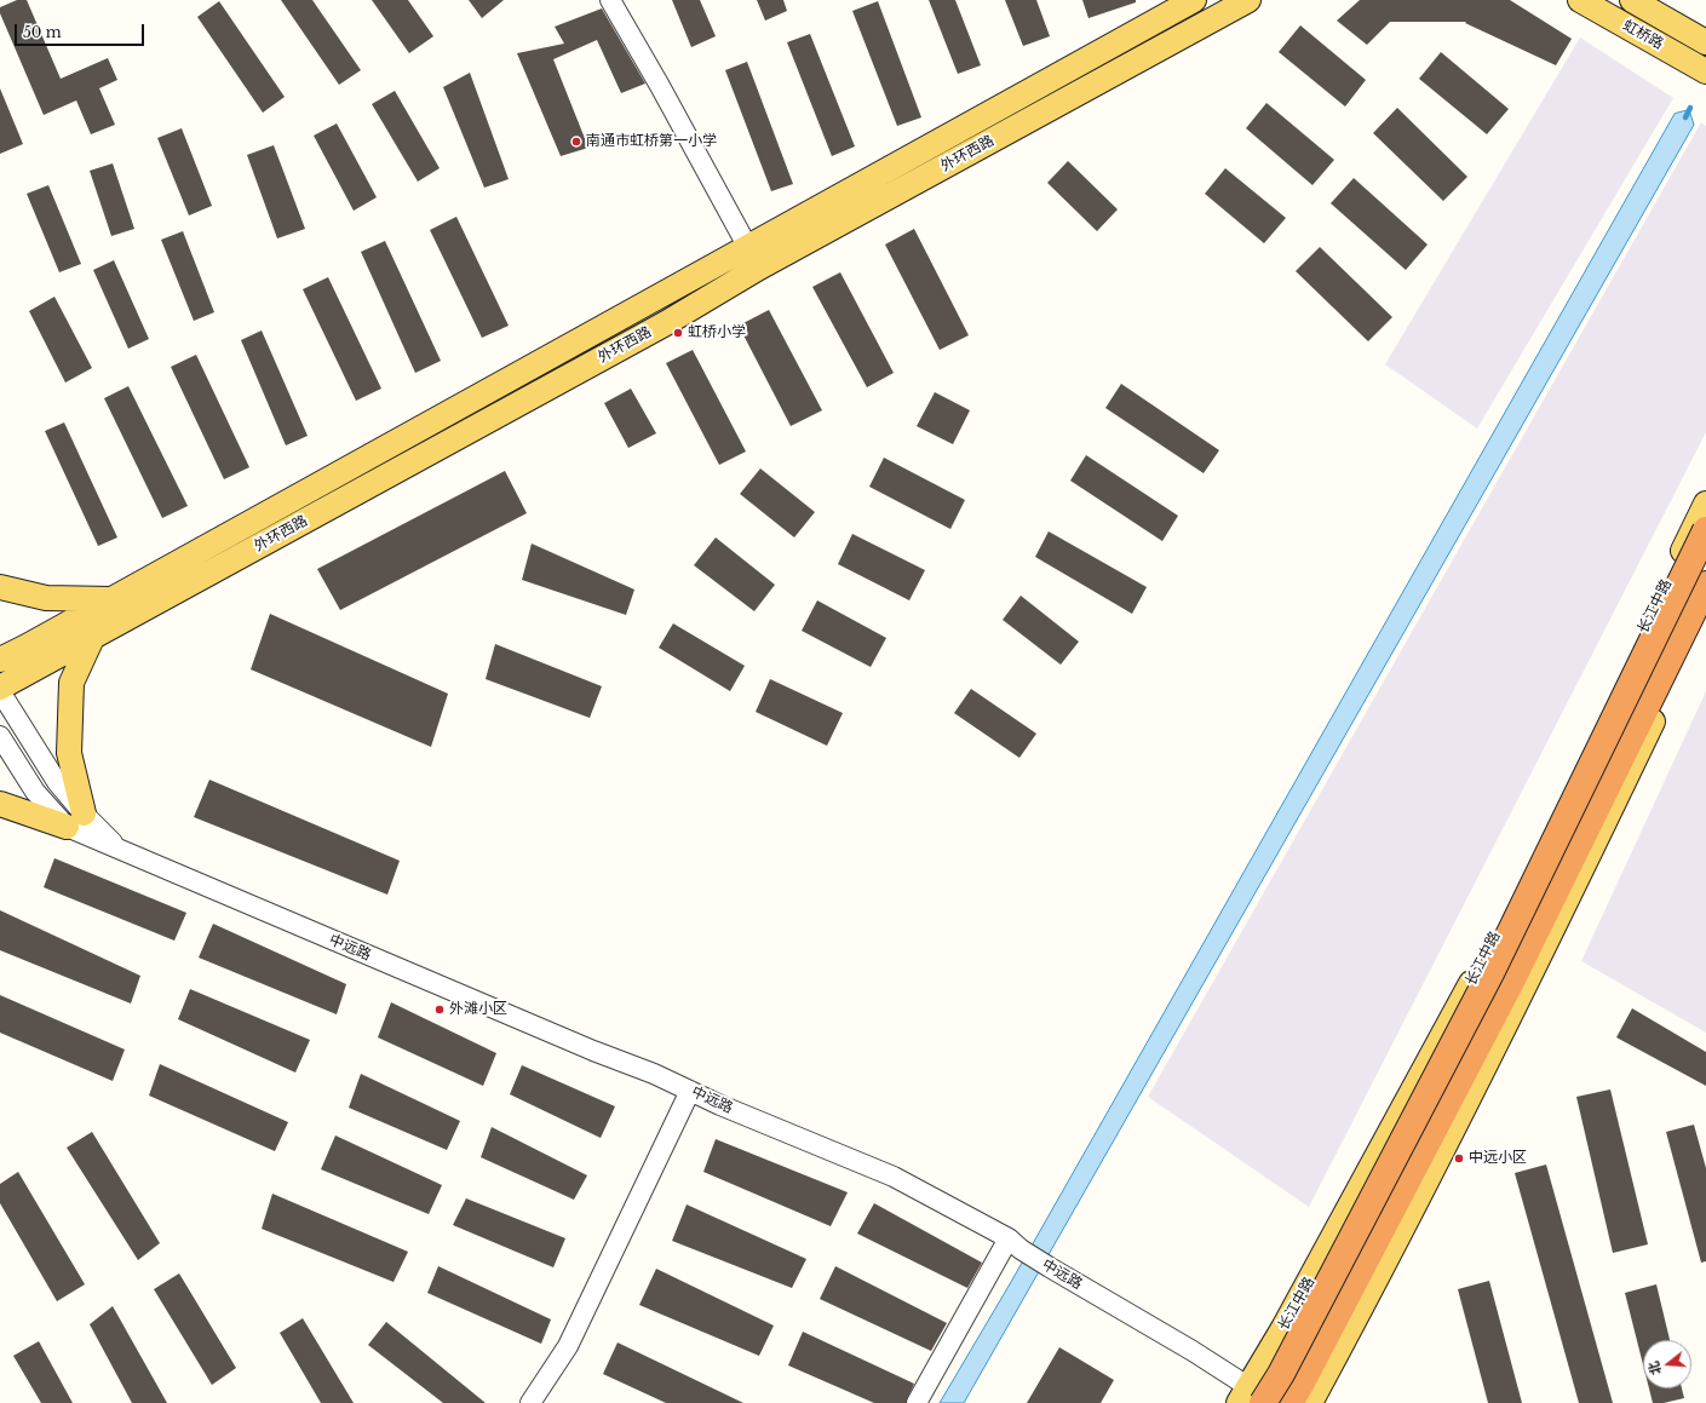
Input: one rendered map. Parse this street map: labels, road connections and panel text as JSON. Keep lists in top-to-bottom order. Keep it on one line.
{"streets":{"highway":["长江中路"],"main road":["虹桥路","外环西路"],"street":["中远路"]},"crossings":[["外环西路","中远路"],["长江中路","中远路"]],"places":["南通市虹桥第一小学","虹桥小学","外滩小区","中远小区"],"scale_bar":"50 m","north":"left"}
